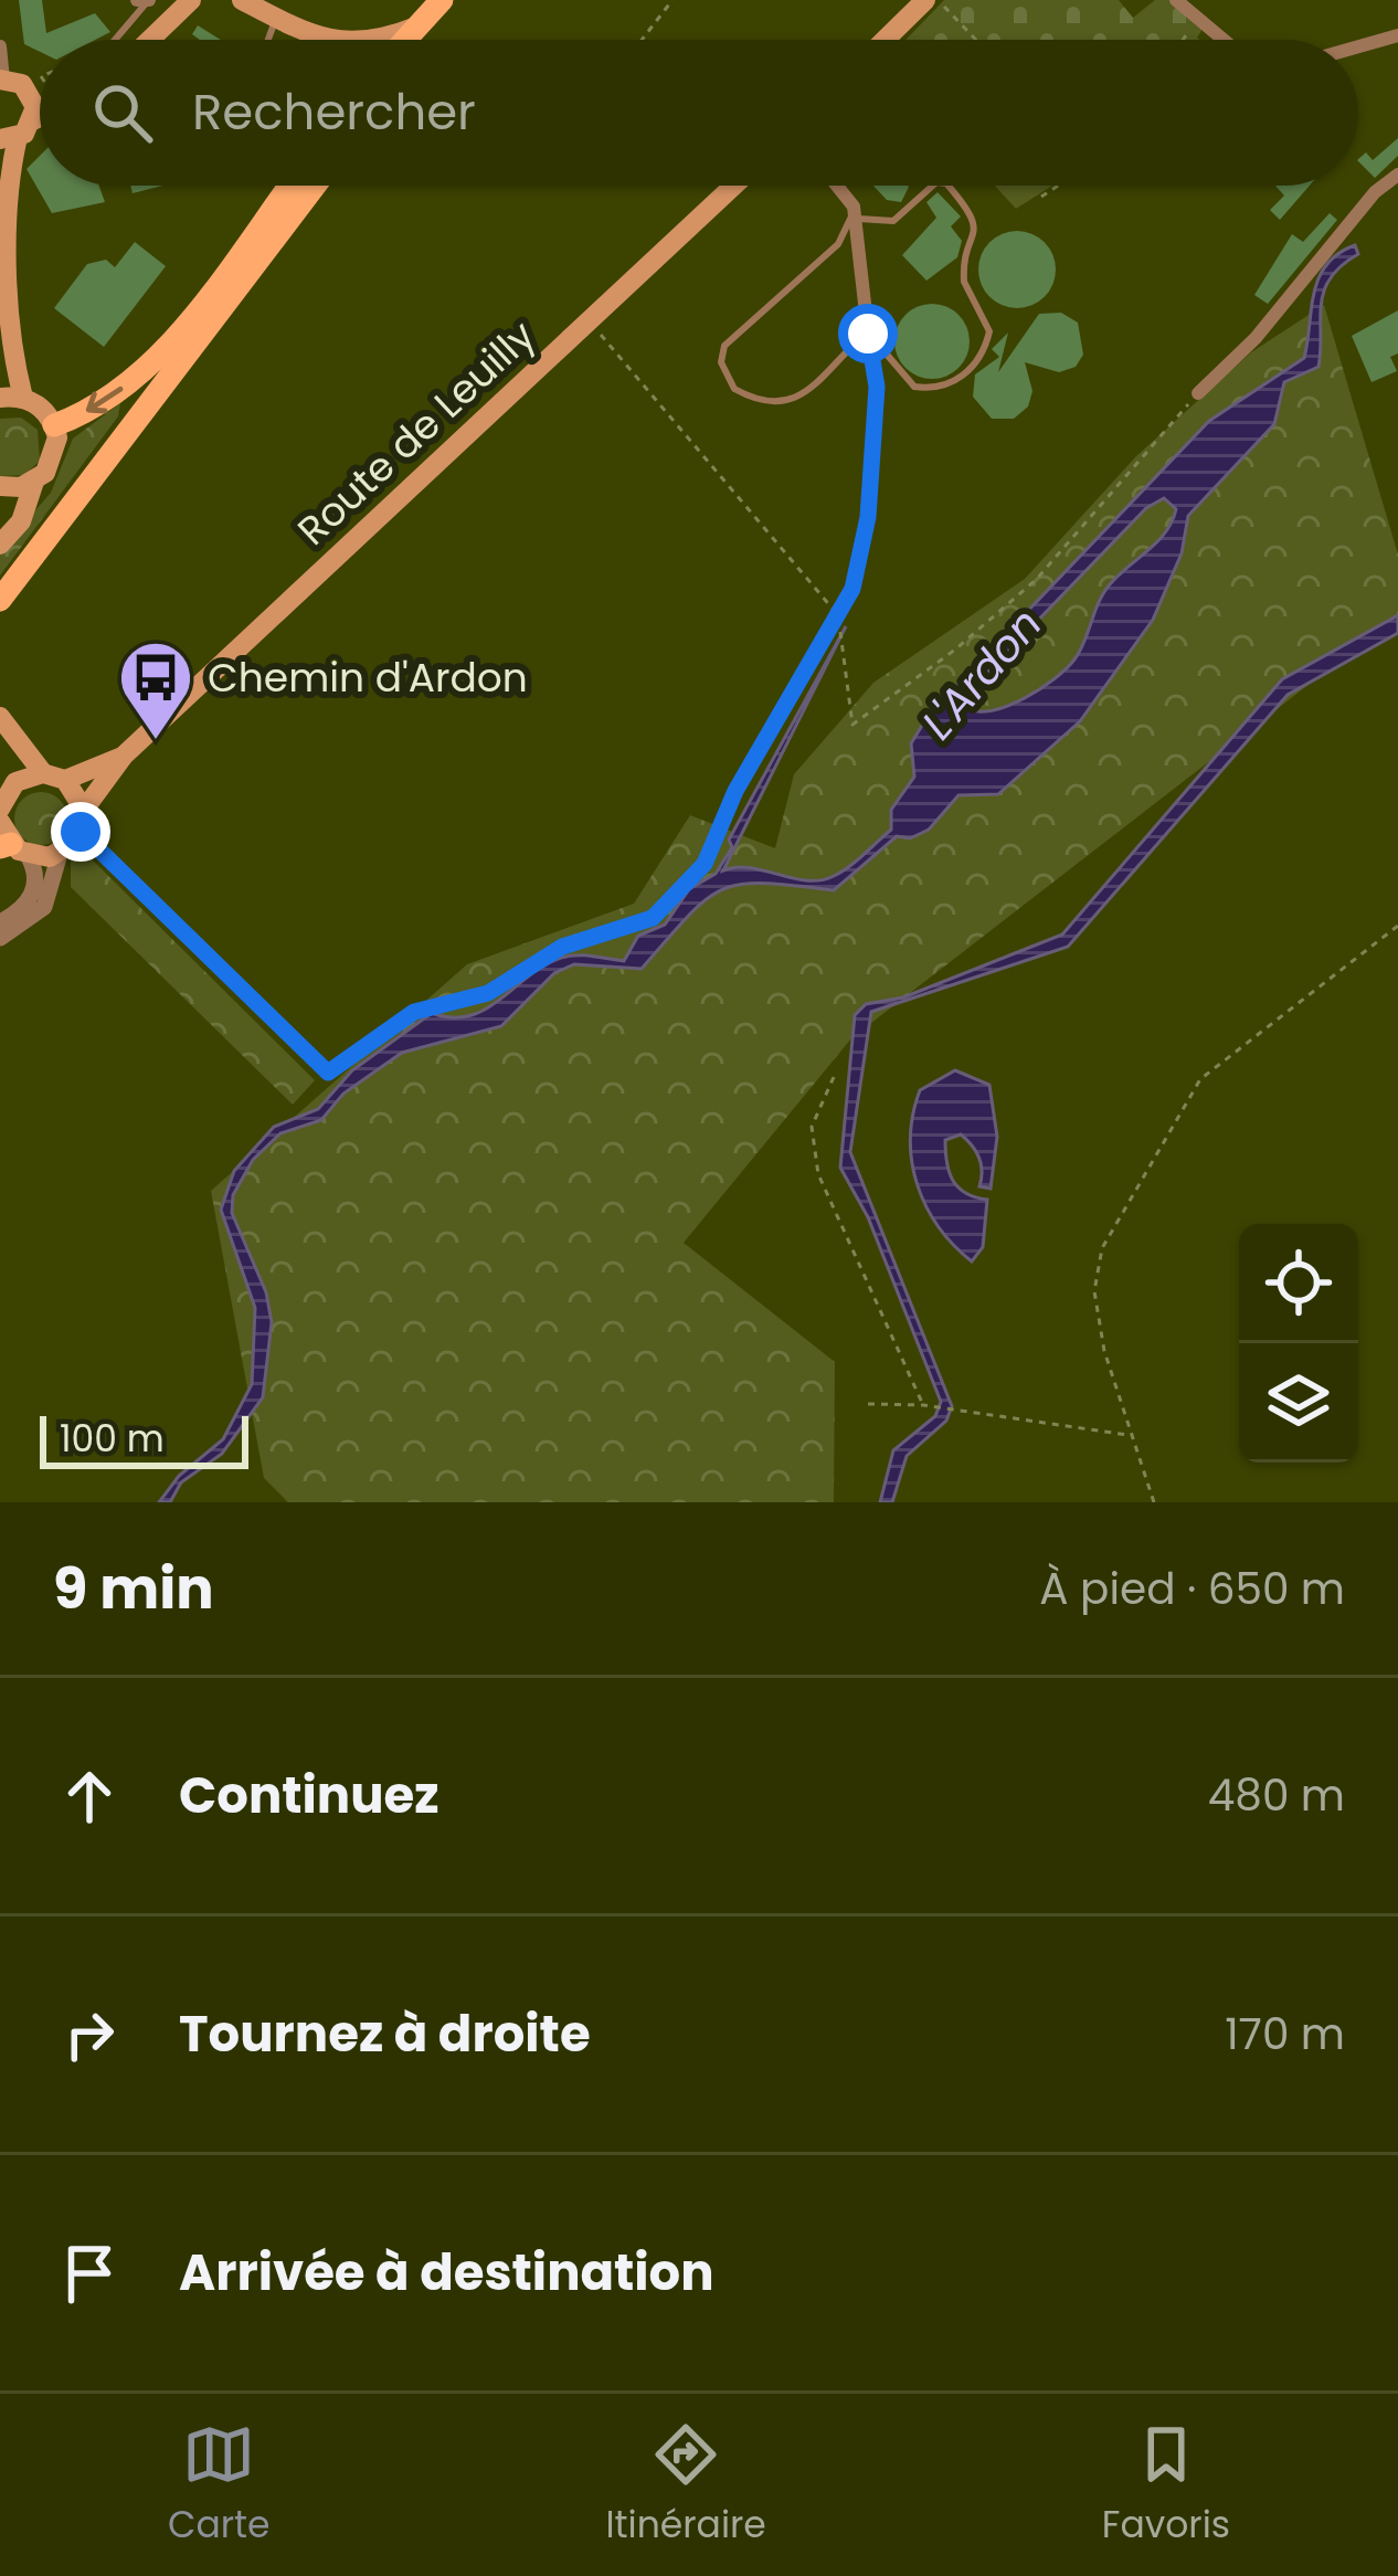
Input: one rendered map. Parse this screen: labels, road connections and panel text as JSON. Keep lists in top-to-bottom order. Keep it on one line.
{"streets":{"main road":["Route de Leuilly"]},"water":["L'Ardon"],"places":{"bus stop":["Chemin d'Ardon"]},"scale_bar":"100 m","page":{"search":"Rechercher","scale":"100 m","heading":["9 min","À pied · 650 m"],"list":[["Continuez","480 m"],["Tournez à droite","170 m"],"Arrivée à destination"],"nav":["Carte","Itinéraire","Favoris"]}}
